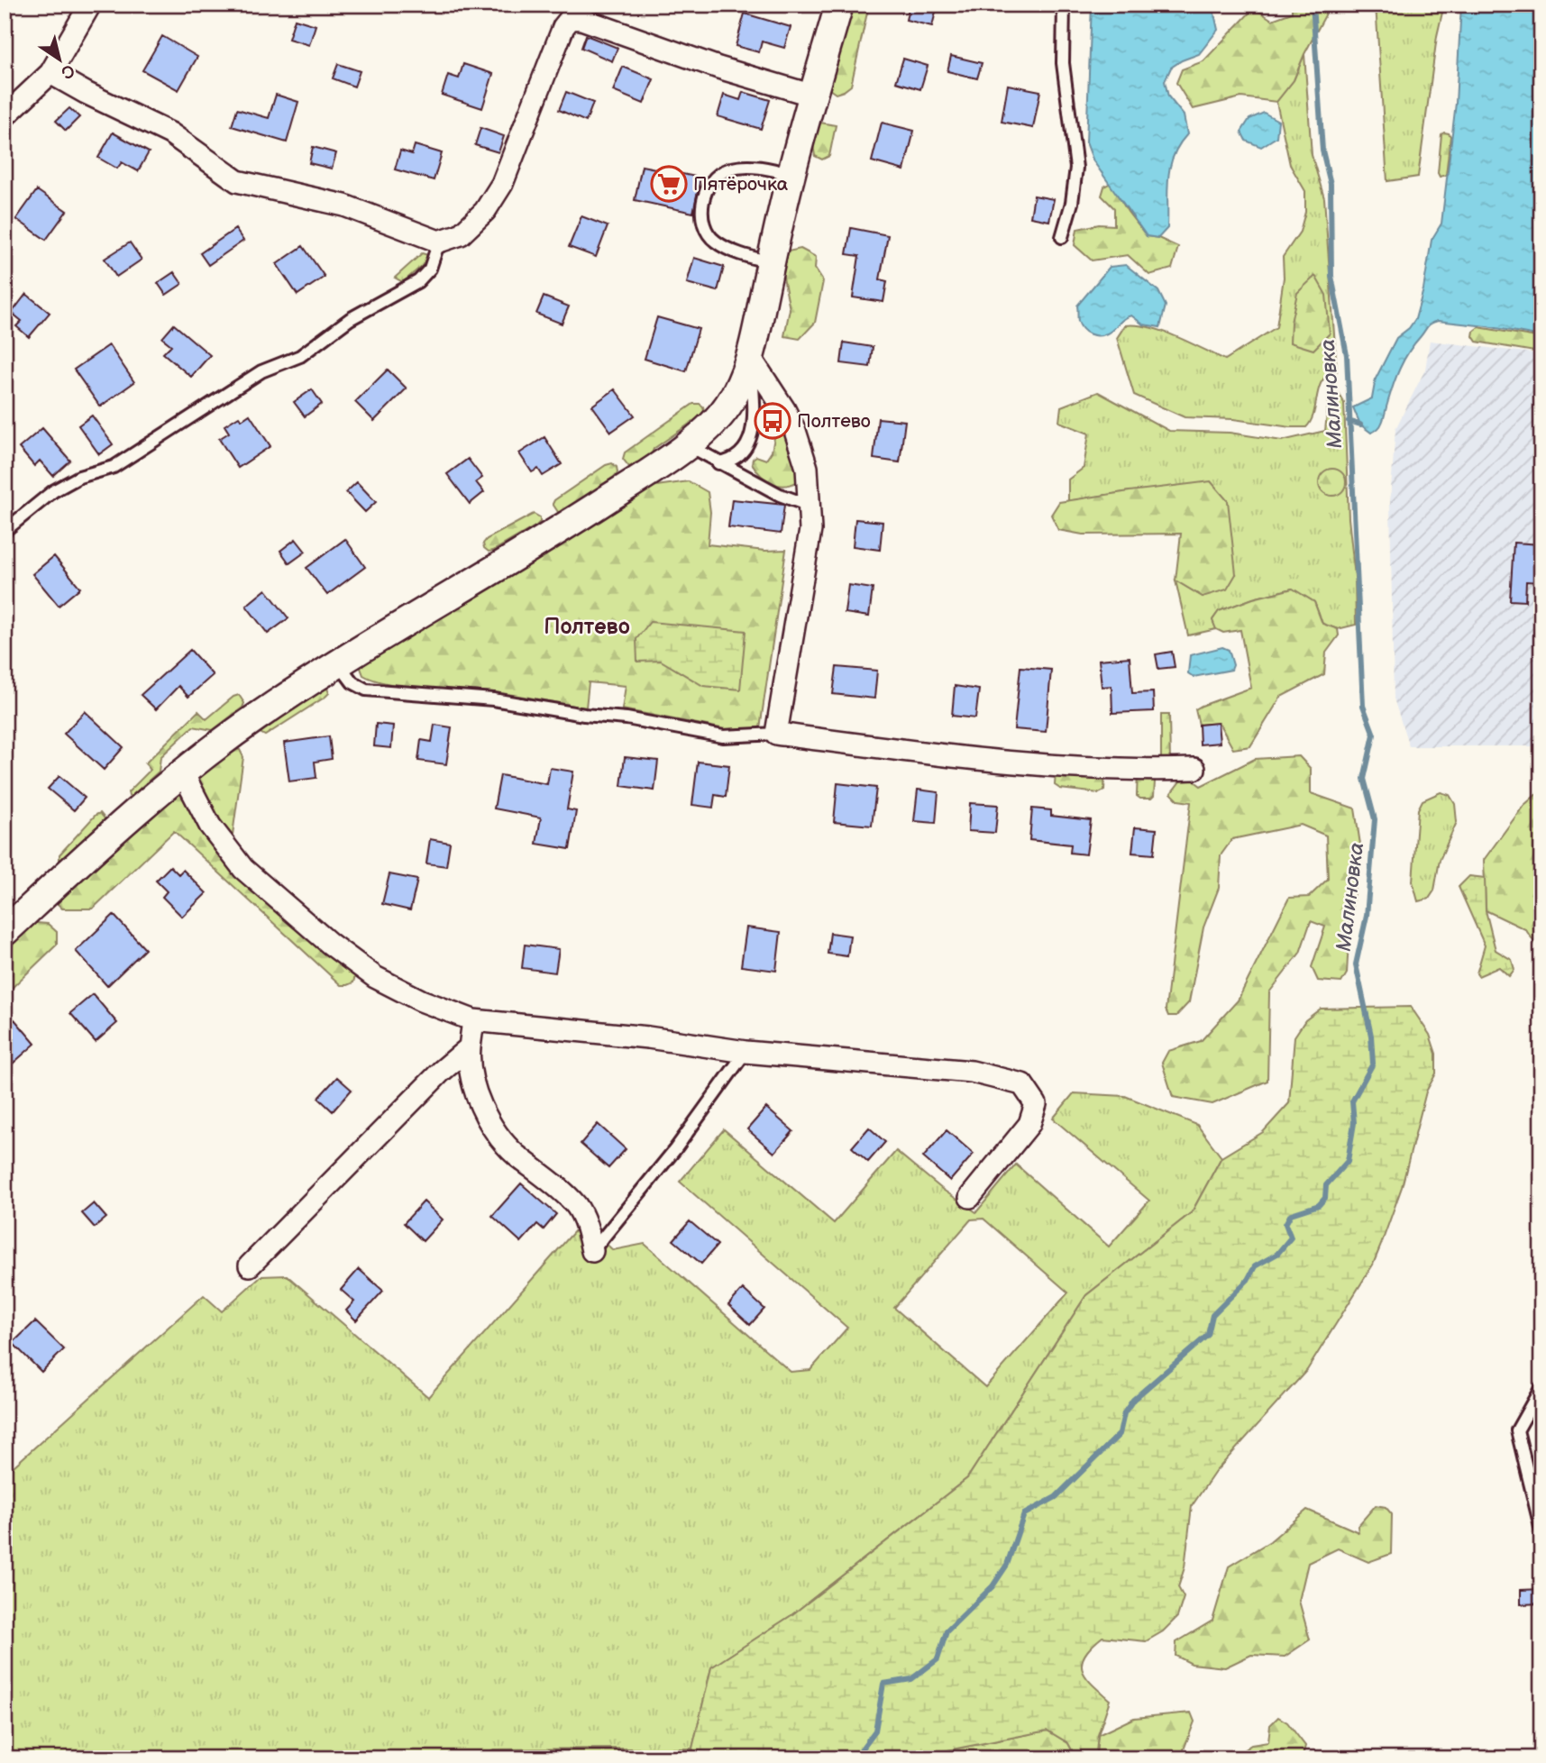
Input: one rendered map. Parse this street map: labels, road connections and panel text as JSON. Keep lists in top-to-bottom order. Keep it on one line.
{"districts":["Полтево"],"water":["Малиновка"],"places":{"supermarket":["Пятёрочка"],"bus stop":["Полтево"]},"north":"bottom right"}
